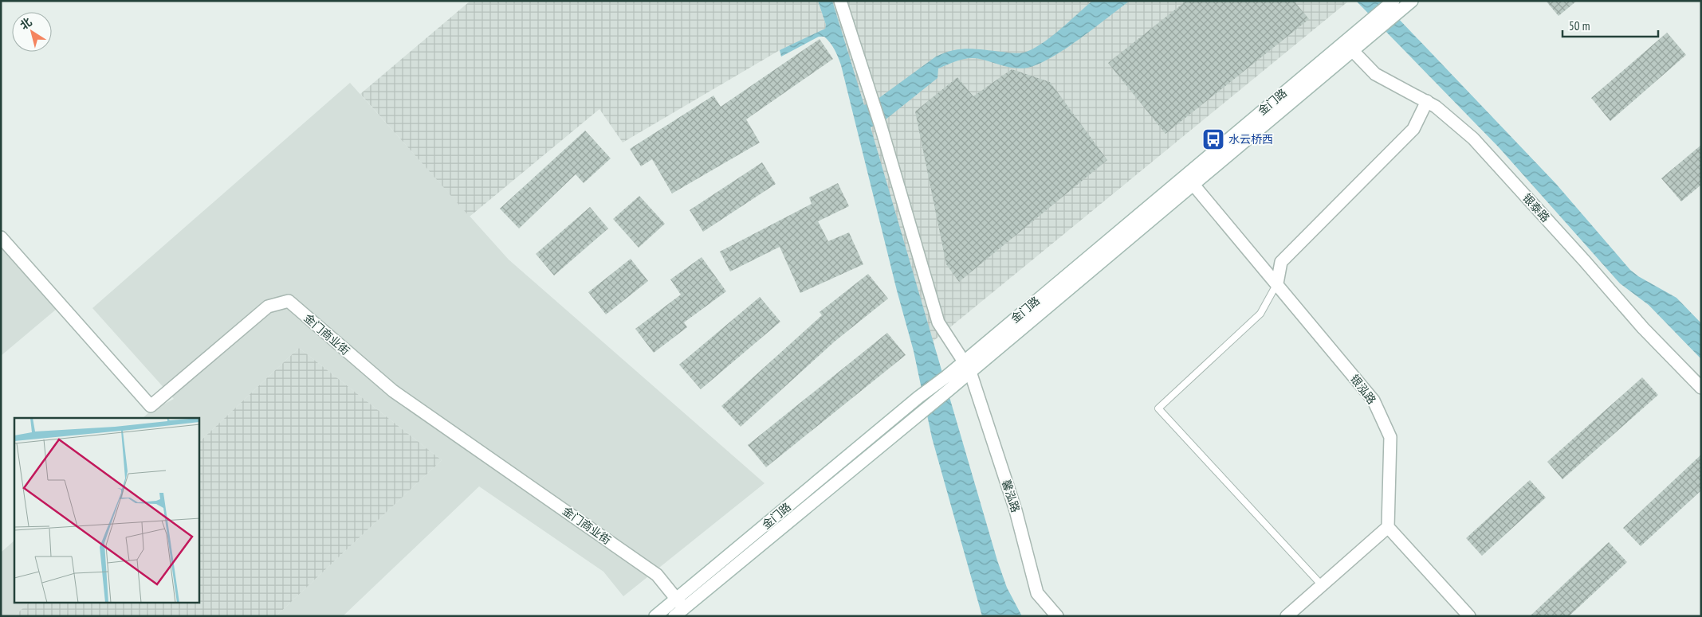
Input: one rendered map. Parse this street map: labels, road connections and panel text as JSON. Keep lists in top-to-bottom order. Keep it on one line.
{"streets":{"street":["金门路","银泰路","金门商业街","银泓路","馨泓路"]},"crossings":[["金门路","银泰路"],["金门路","金门商业街"],["金门路","银泓路"],["金门路","馨泓路"]],"places":{"bus stop":["水云桥西"]},"scale_bar":"50 m","north":"top left"}
